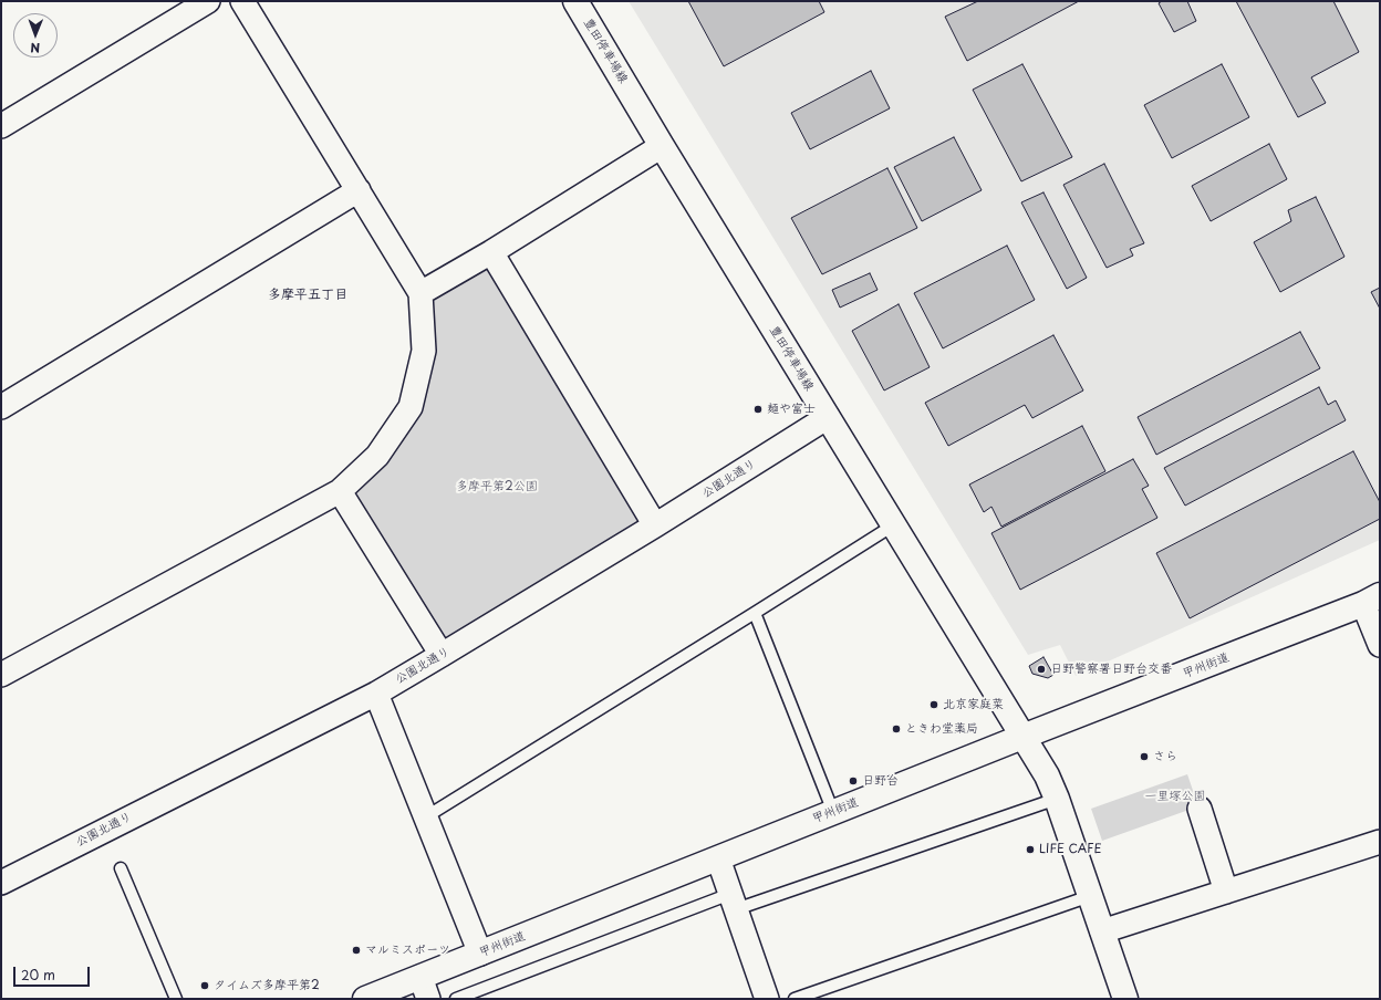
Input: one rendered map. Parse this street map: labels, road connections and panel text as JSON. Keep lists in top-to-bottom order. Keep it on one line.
{"streets":{"main road":["豊田停車場線","甲州街道"],"street":["公園北通り"]},"crossings":[["豊田停車場線","公園北通り"],["豊田停車場線","甲州街道"]],"districts":["多摩平五丁目"],"parks":["多摩平第2公園","一里塚公園"],"places":["麺や富士","日野警察署日野台交番","北京家庭菜","ときわ堂薬局","さら","日野台","LIFE CAFE","マルミスポーツ","タイムズ多摩平第2"],"scale_bar":"20 m","north":"bottom"}
